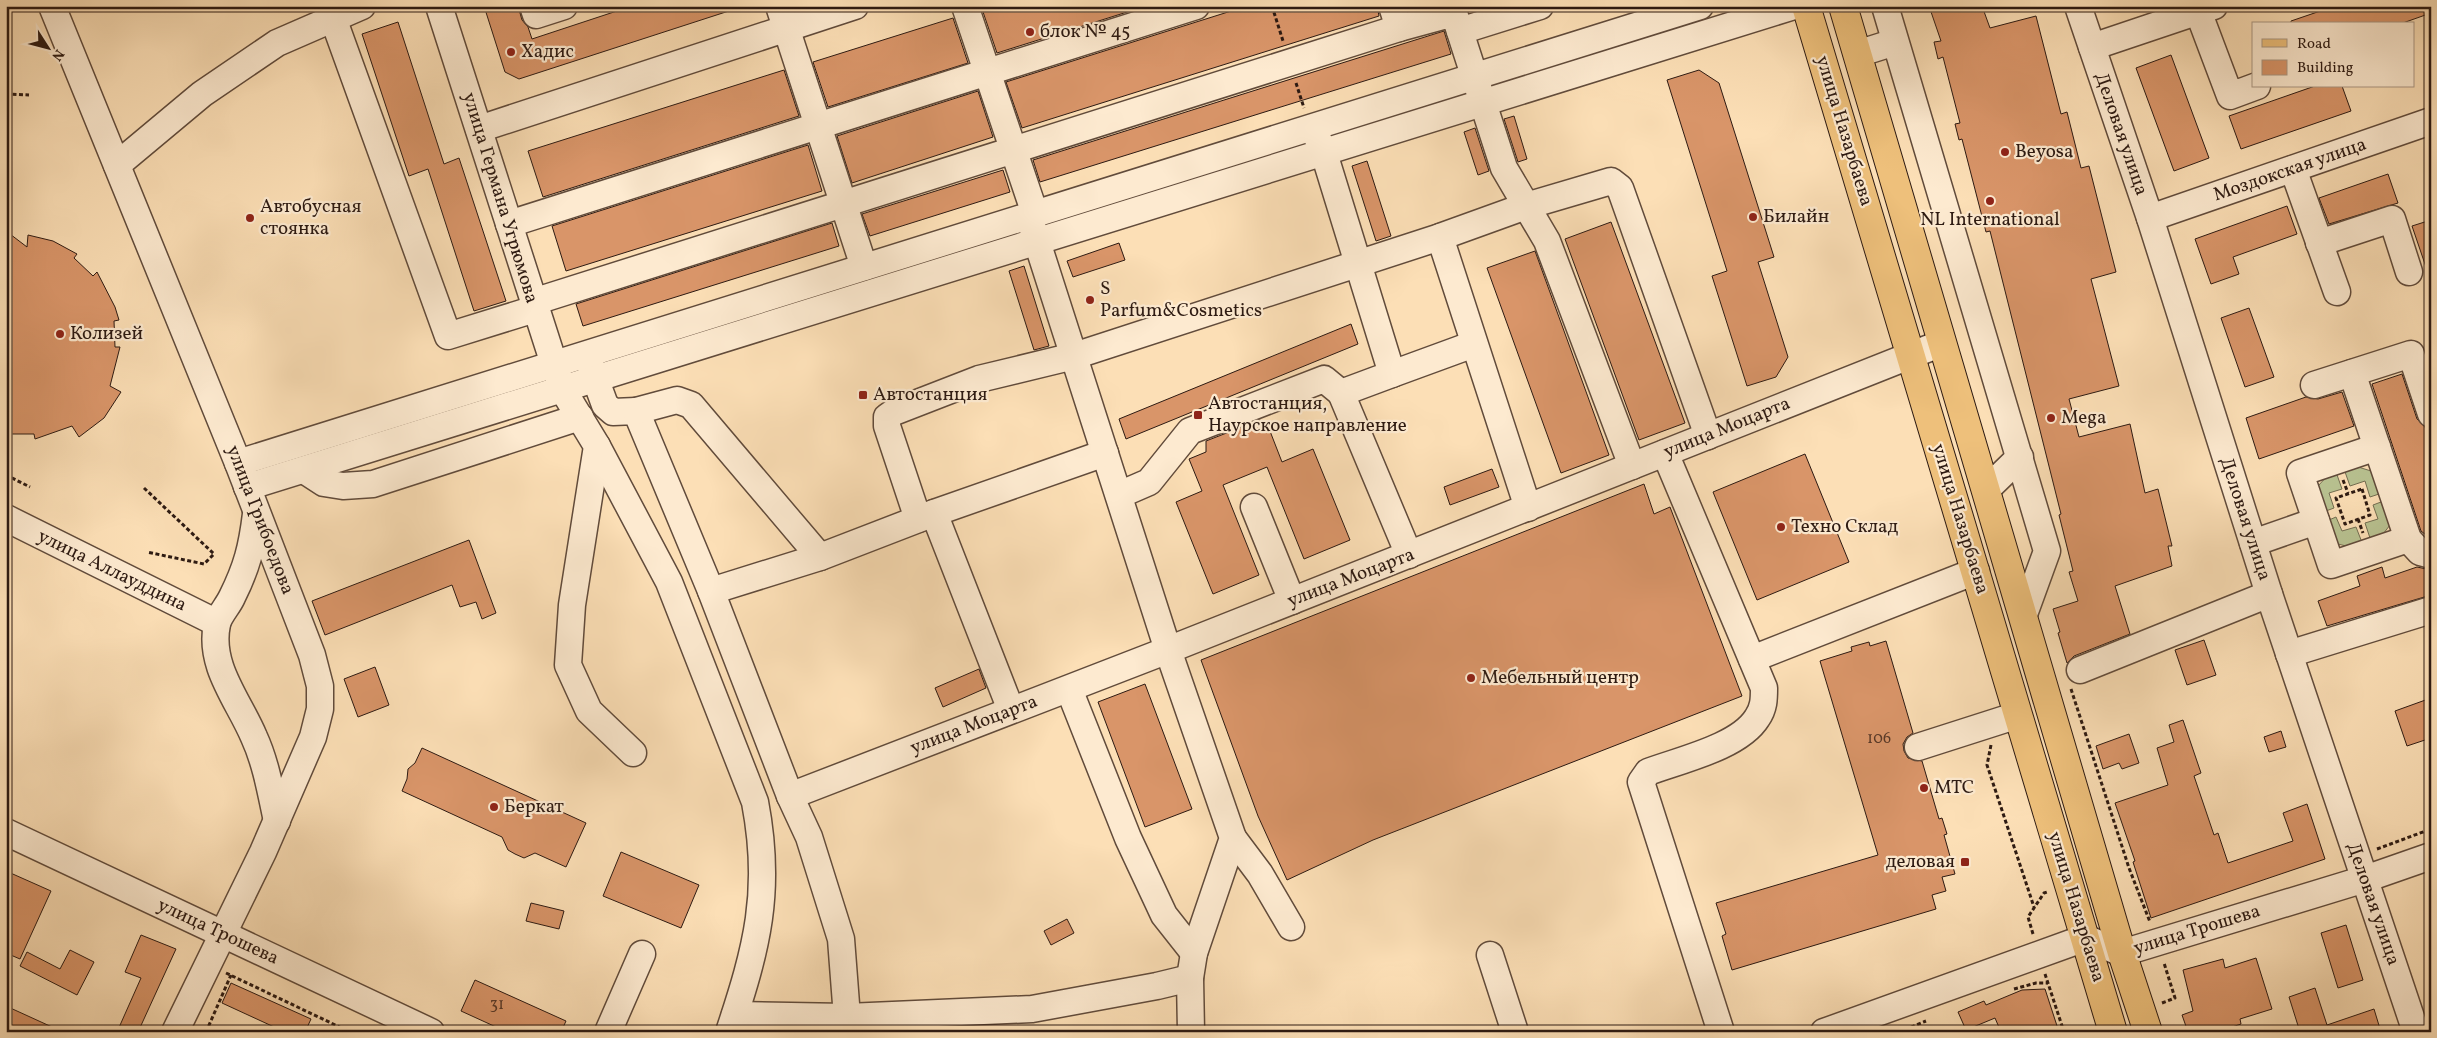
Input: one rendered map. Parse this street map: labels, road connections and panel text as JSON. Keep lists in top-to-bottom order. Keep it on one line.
{"streets":{"main road":["улица Назарбаева"],"street":["Деловая улица","Моздокская улица","улица Германа Угрюмова","улица Моцарта","улица Грибоедова","улица Аллауддина","улица Трошева"]},"crossings":[["улица Назарбаева","улица Моцарта"],["улица Назарбаева","улица Трошева"],["Деловая улица","Моздокская улица"],["Деловая улица","улица Трошева"],["улица Грибоедова","улица Трошева"]],"places":{"other":["блок № 45","Хадис","Beyosa","NL International","Билайн","Автобусная стоянка","S Parfum&Cosmetics","Колизей","Mega","Техно Склад","Мебельный центр","МТС","Беркат"],"transit":["Автостанция","Автостанция, Наурское направление","деловая"]},"house_numbers":["106","31"],"legend":["Road","Building"],"north":"bottom right"}
